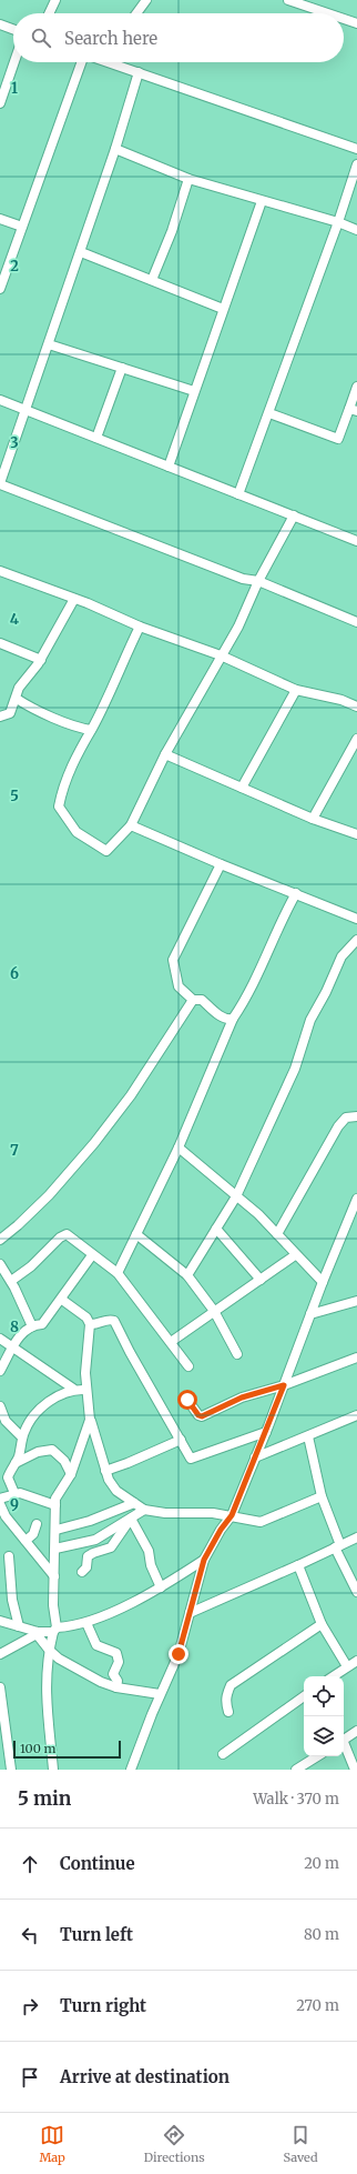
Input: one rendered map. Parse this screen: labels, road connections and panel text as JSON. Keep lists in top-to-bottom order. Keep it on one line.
{"scale_bar":"100 m","page":{"search":"Search here","scale":"100 m","heading":["5 min","Walk · 370 m"],"list":[["Continue","20 m"],["Turn left","80 m"],["Turn right","270 m"],"Arrive at destination"],"nav":["Map","Directions","Saved"]},"grid":{"rows":["1","2","3","4","5","6","7","8","9"]}}
